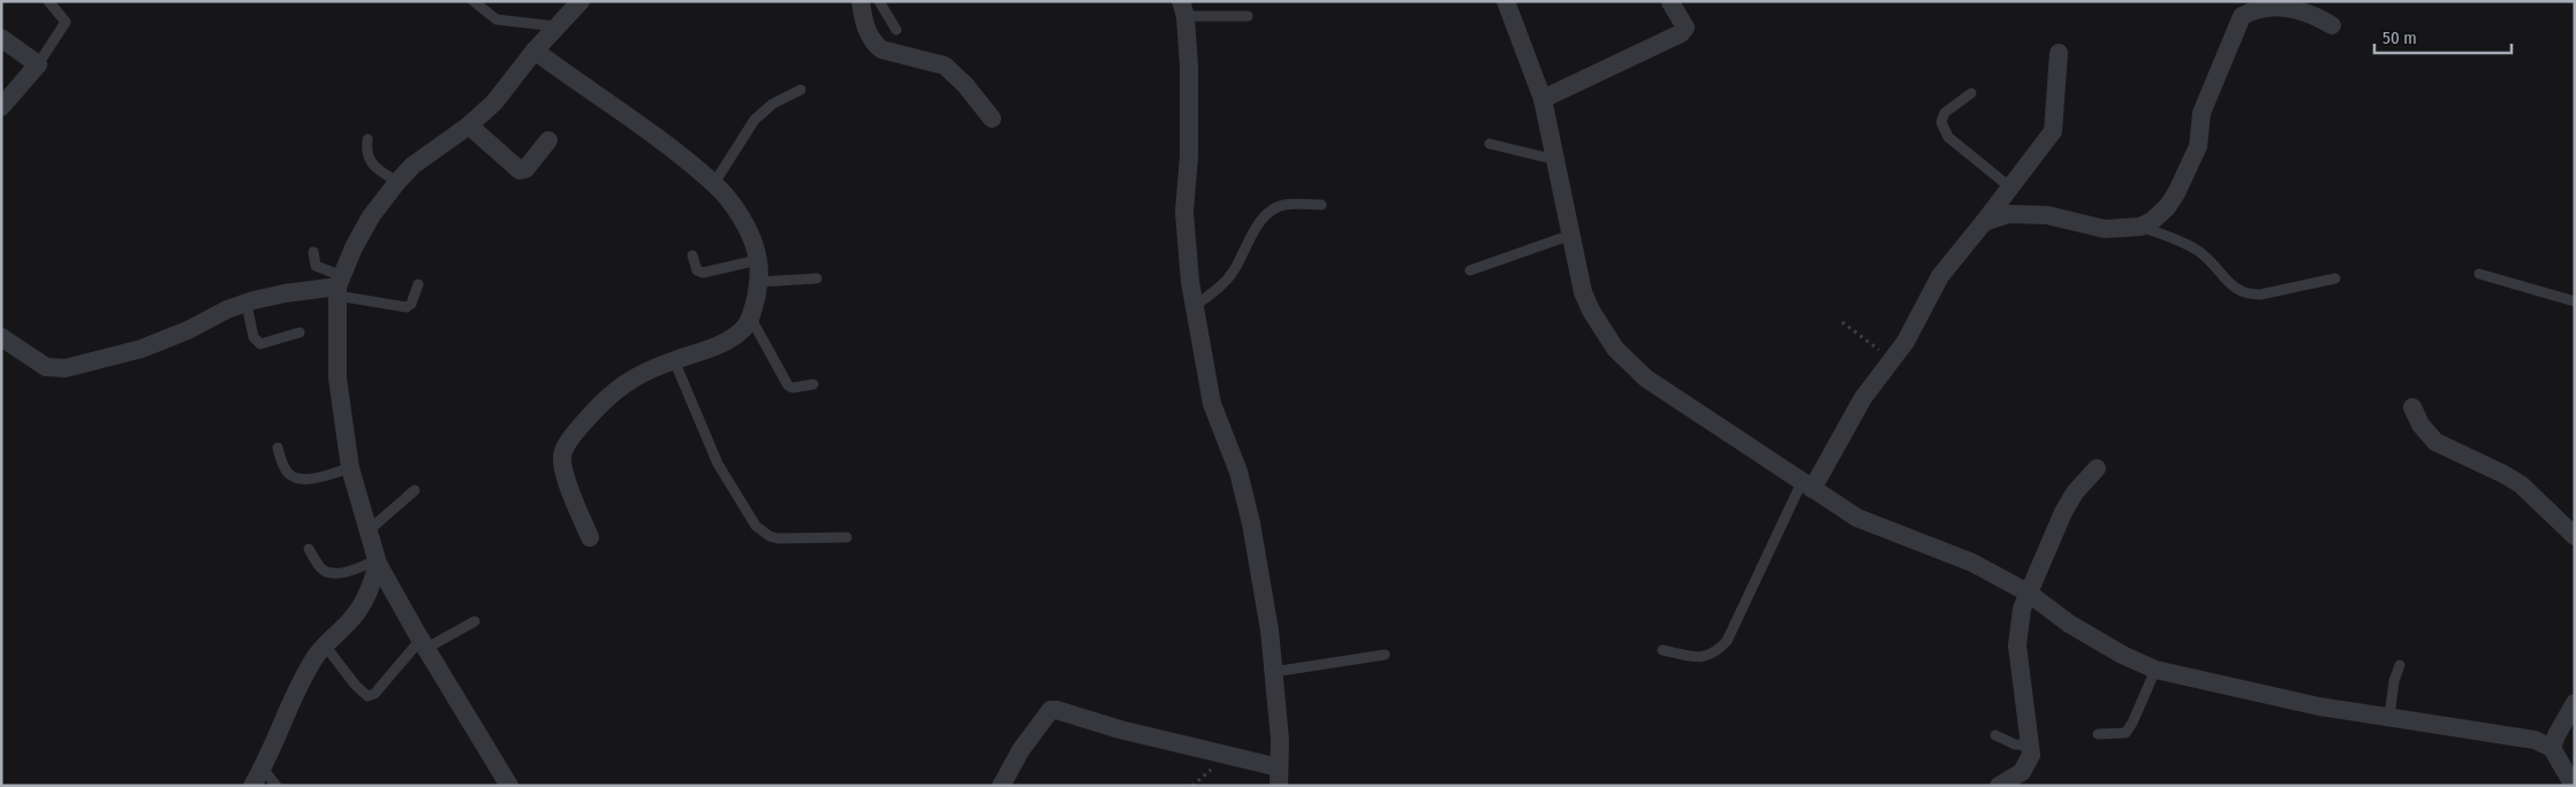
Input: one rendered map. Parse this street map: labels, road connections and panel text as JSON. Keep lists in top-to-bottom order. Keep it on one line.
{"scale_bar":"50 m"}
